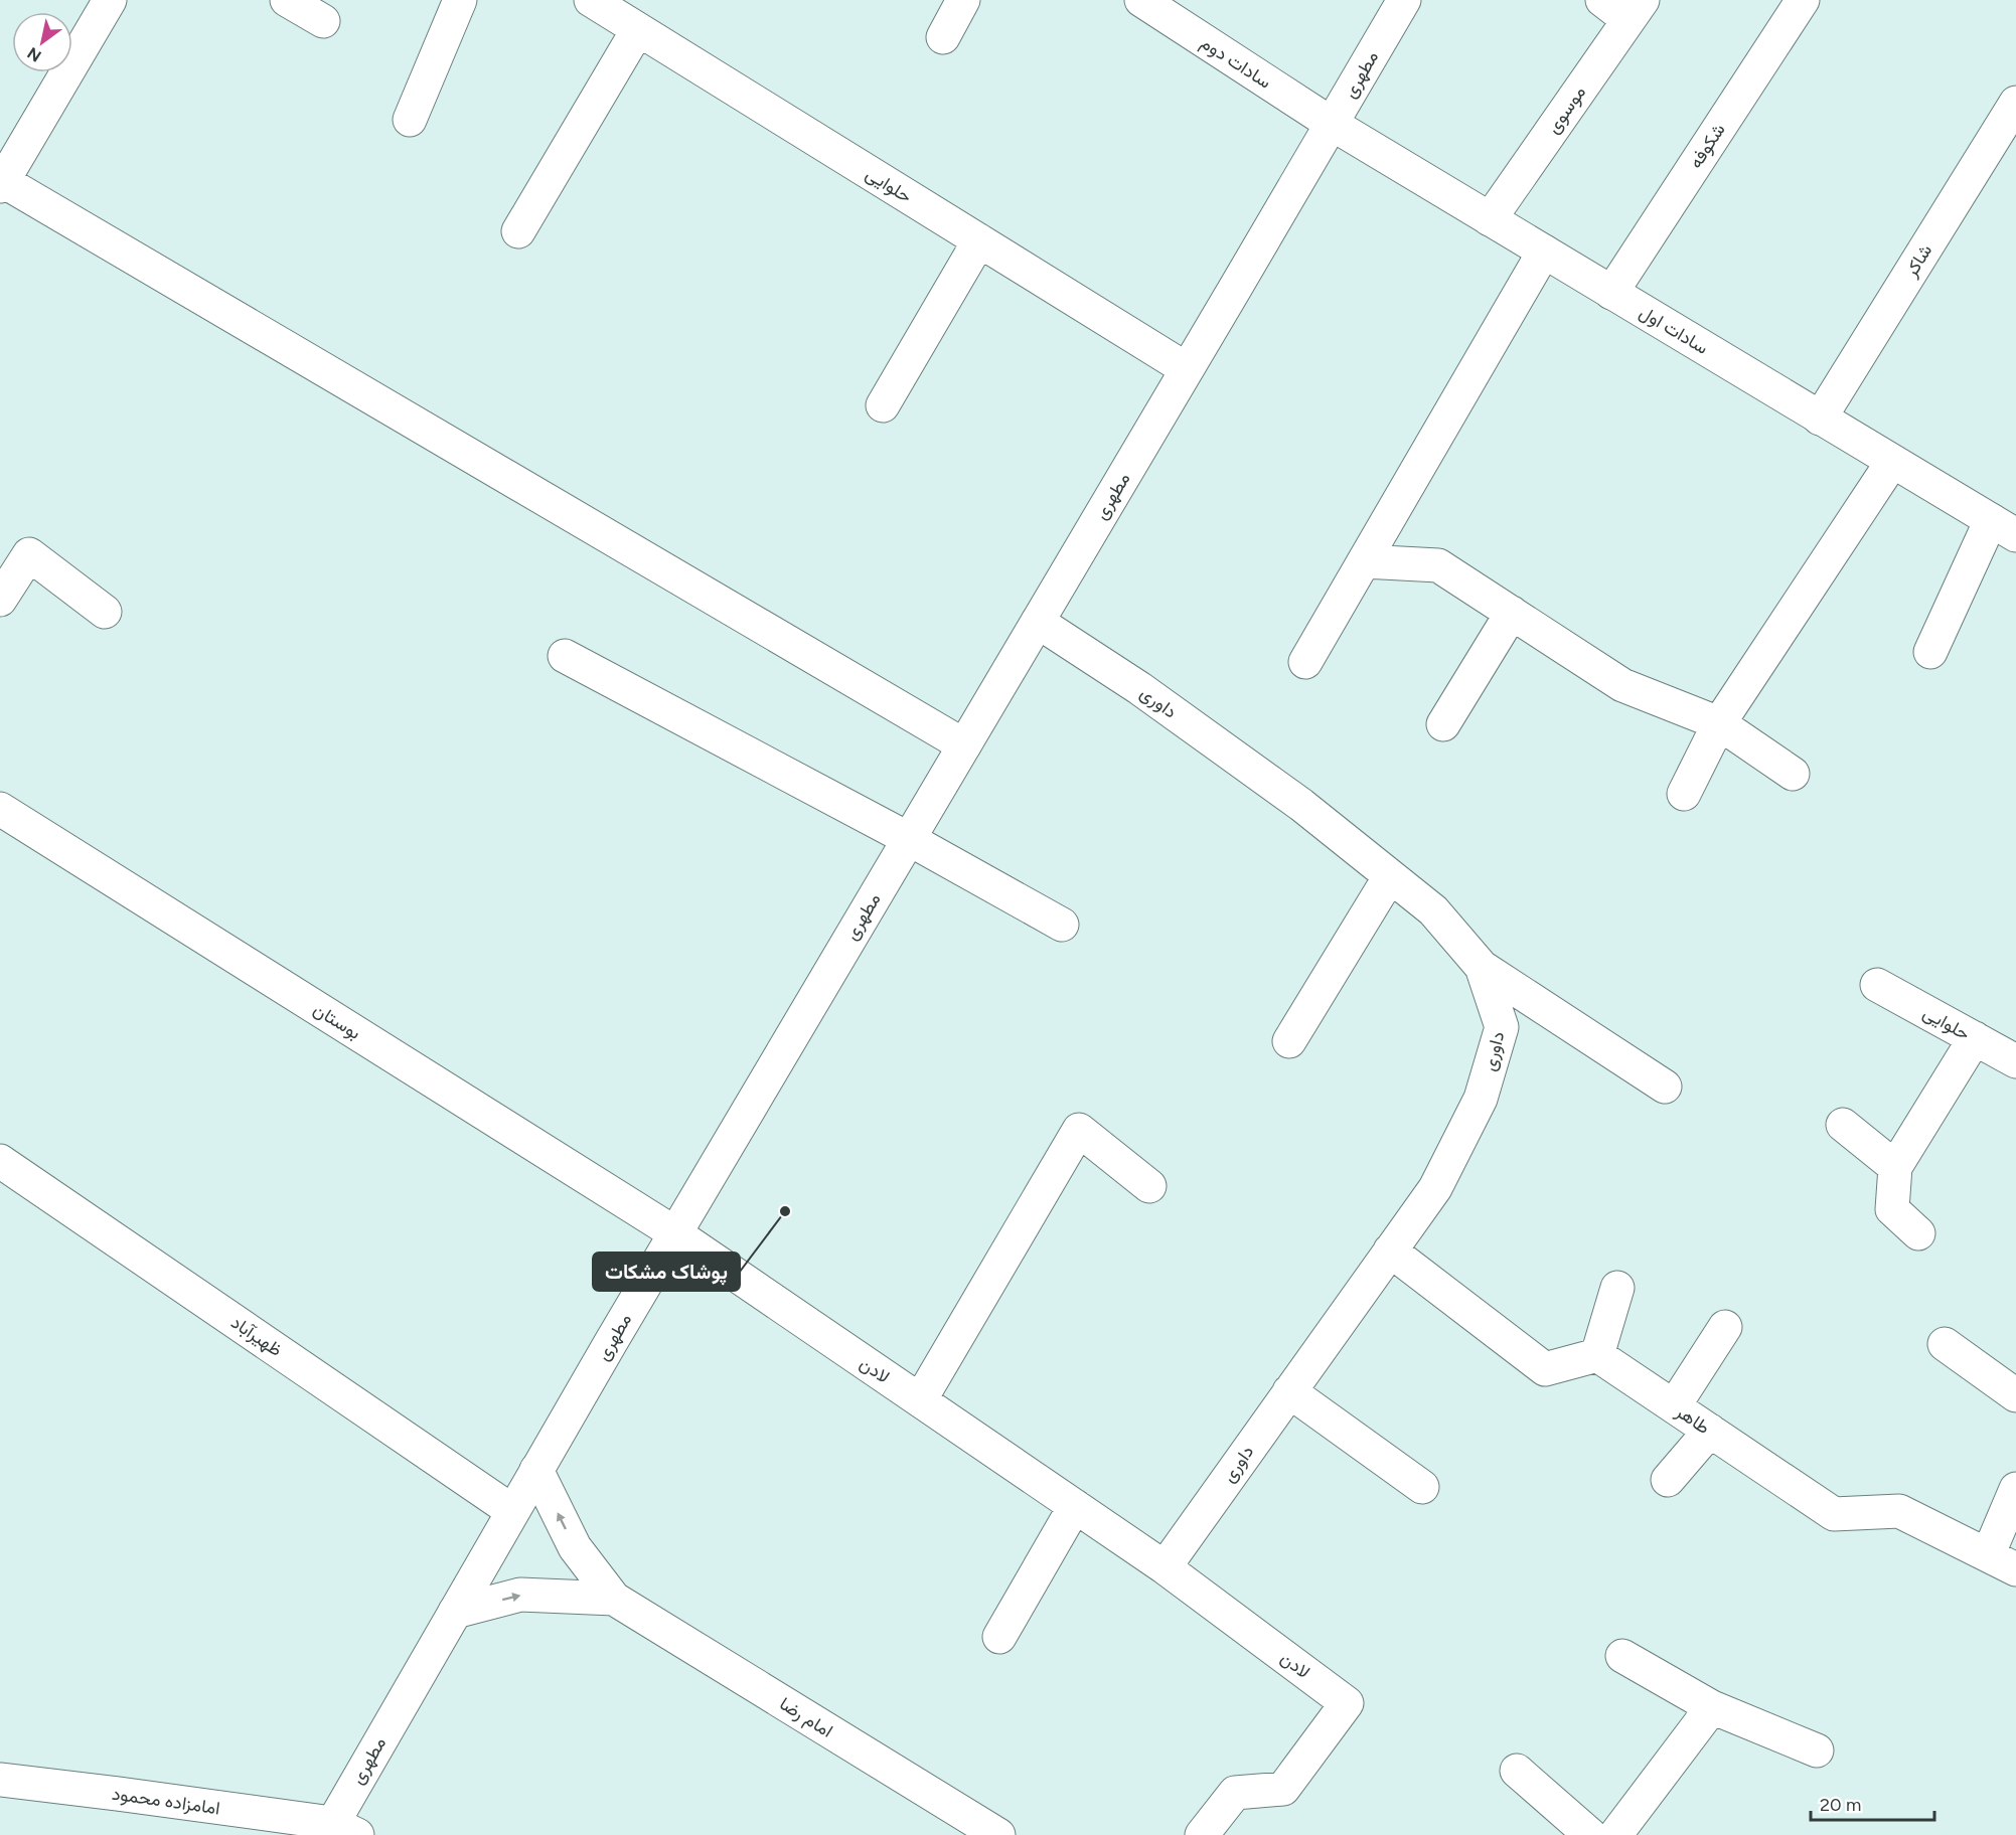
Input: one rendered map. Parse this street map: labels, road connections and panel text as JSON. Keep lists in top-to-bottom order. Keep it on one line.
{"streets":{"street":["سادات دوم","مطهری","موسوی","شکوفه","حلوایی","شاکر","سادات اول","داوری","بوستان","ظهیرآباد","لادن","طاهر","امام رضا","امامزاده محمود"]},"crossings":[["سادات دوم","مطهری"],["سادات دوم","سادات اول"],["مطهری","حلوایی"],["مطهری","سادات اول"],["مطهری","داوری"],["مطهری","بوستان"],["مطهری","ظهیرآباد"],["مطهری","لادن"],["مطهری","امامزاده محمود"],["موسوی","سادات اول"],["شکوفه","سادات اول"],["شاکر","سادات اول"],["داوری","لادن"],["بوستان","لادن"]],"places":["پوشاک مشکات"],"scale_bar":"20 m","north":"bottom left"}
